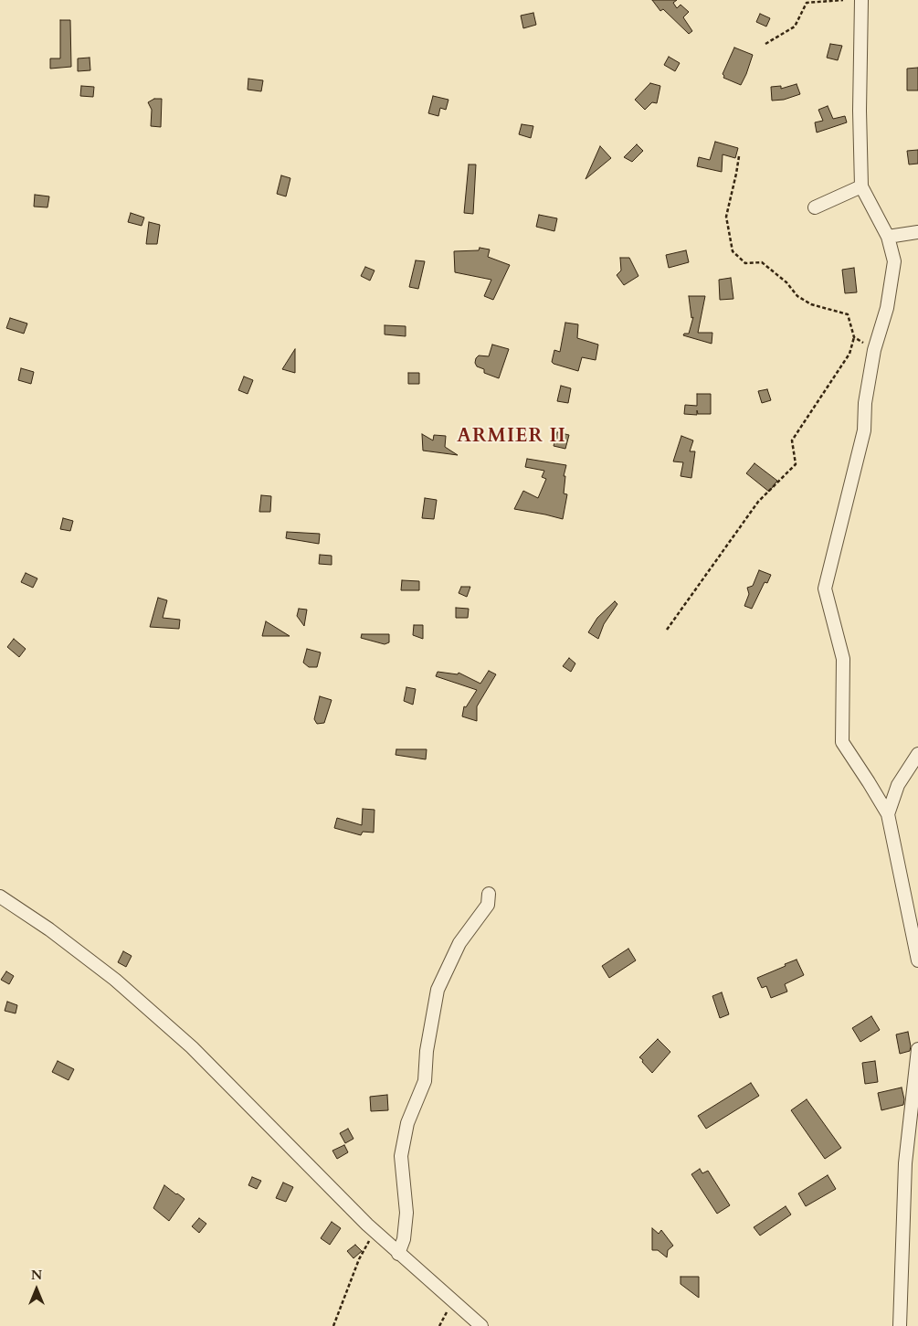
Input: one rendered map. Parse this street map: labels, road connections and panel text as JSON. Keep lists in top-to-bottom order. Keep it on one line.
{"districts":["ARMIER II"],"north":"top"}
